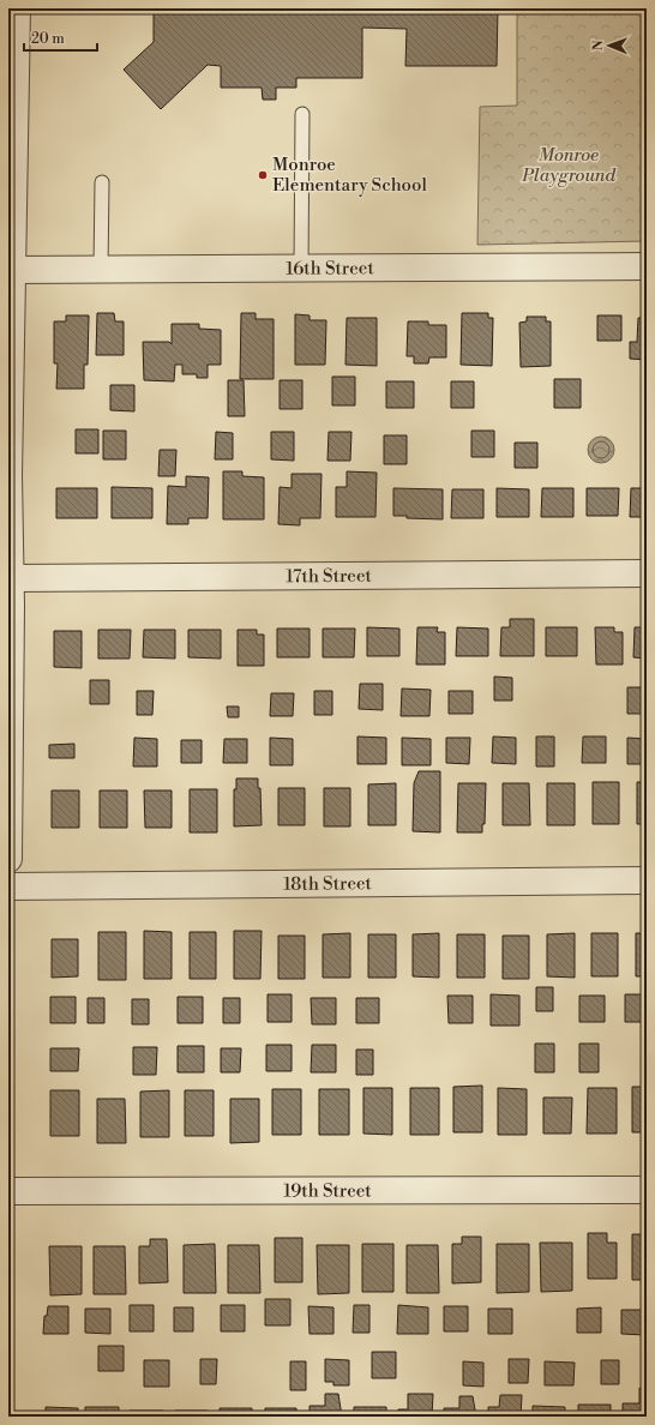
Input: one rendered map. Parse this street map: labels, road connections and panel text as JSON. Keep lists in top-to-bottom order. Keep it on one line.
{"streets":{"street":["16th Street","17th Street","18th Street","19th Street"]},"parks":["Monroe Playground"],"places":["Monroe Elementary School"],"scale_bar":"20 m","north":"left"}
